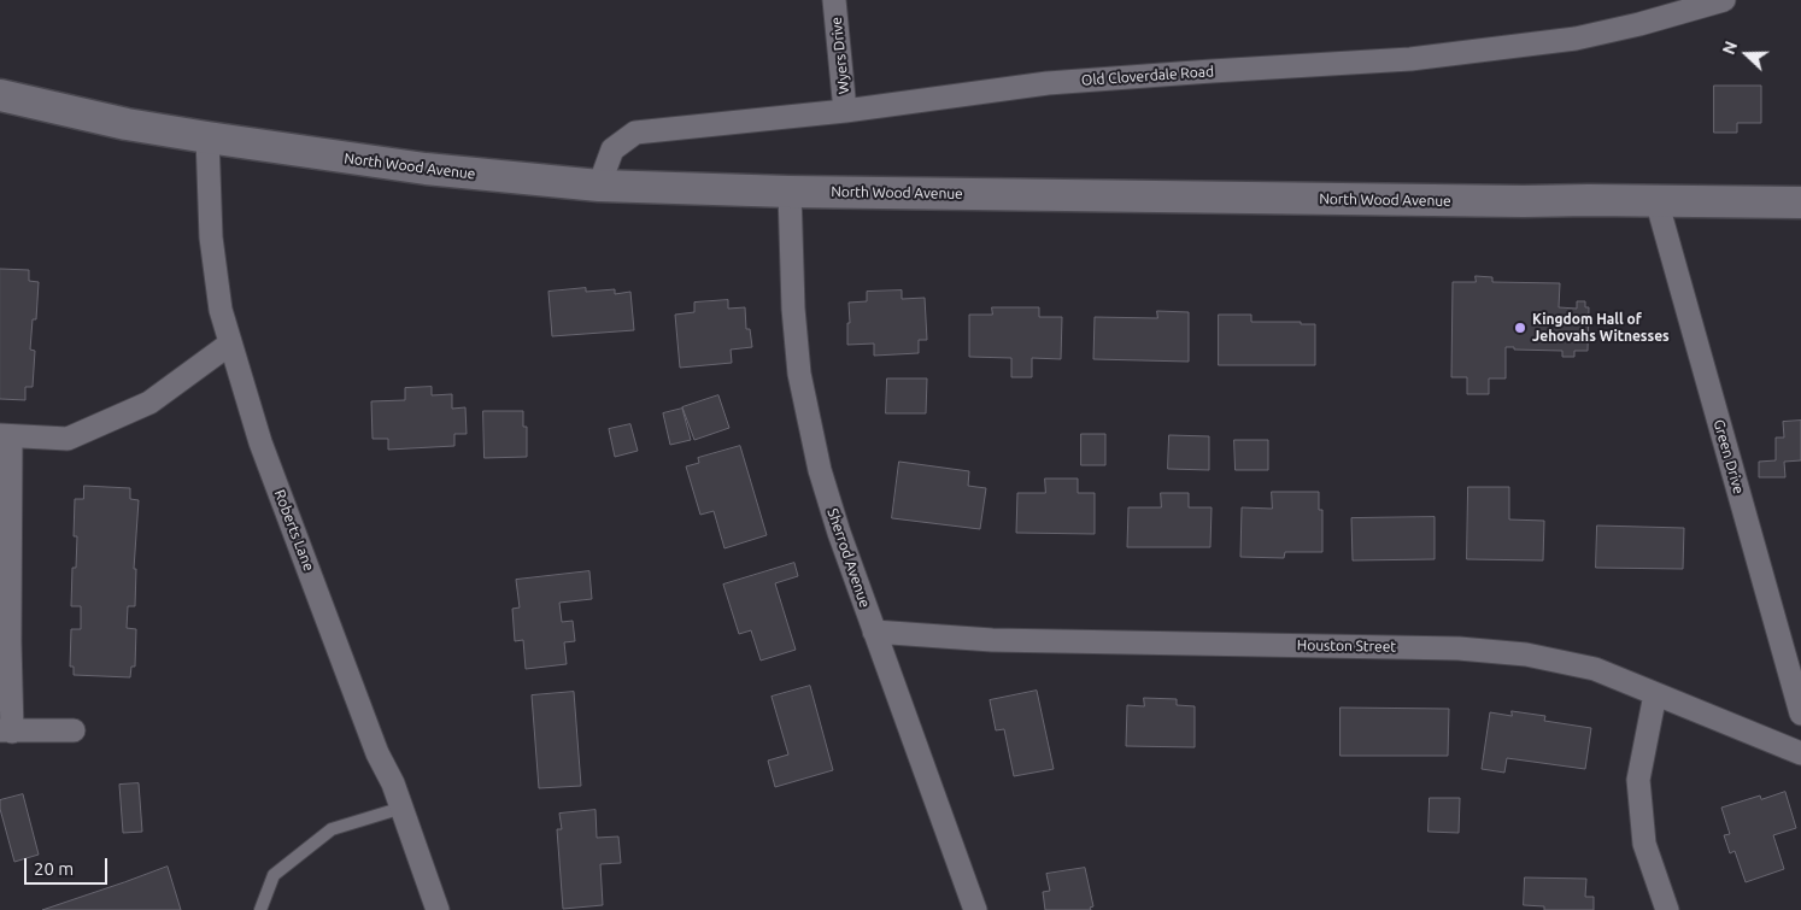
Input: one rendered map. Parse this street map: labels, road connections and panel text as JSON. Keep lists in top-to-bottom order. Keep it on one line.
{"streets":{"main road":["North Wood Avenue"],"street":["Wyers Drive","Old Cloverdale Road","Green Drive","Roberts Lane","Sherrod Avenue","Houston Street"]},"crossings":[["Wyers Drive","Old Cloverdale Road"],["Old Cloverdale Road","North Wood Avenue"],["North Wood Avenue","Green Drive"],["North Wood Avenue","Roberts Lane"],["North Wood Avenue","Sherrod Avenue"],["Sherrod Avenue","Houston Street"]],"places":["Kingdom Hall of Jehovahs Witnesses"],"scale_bar":"20 m","north":"left"}
